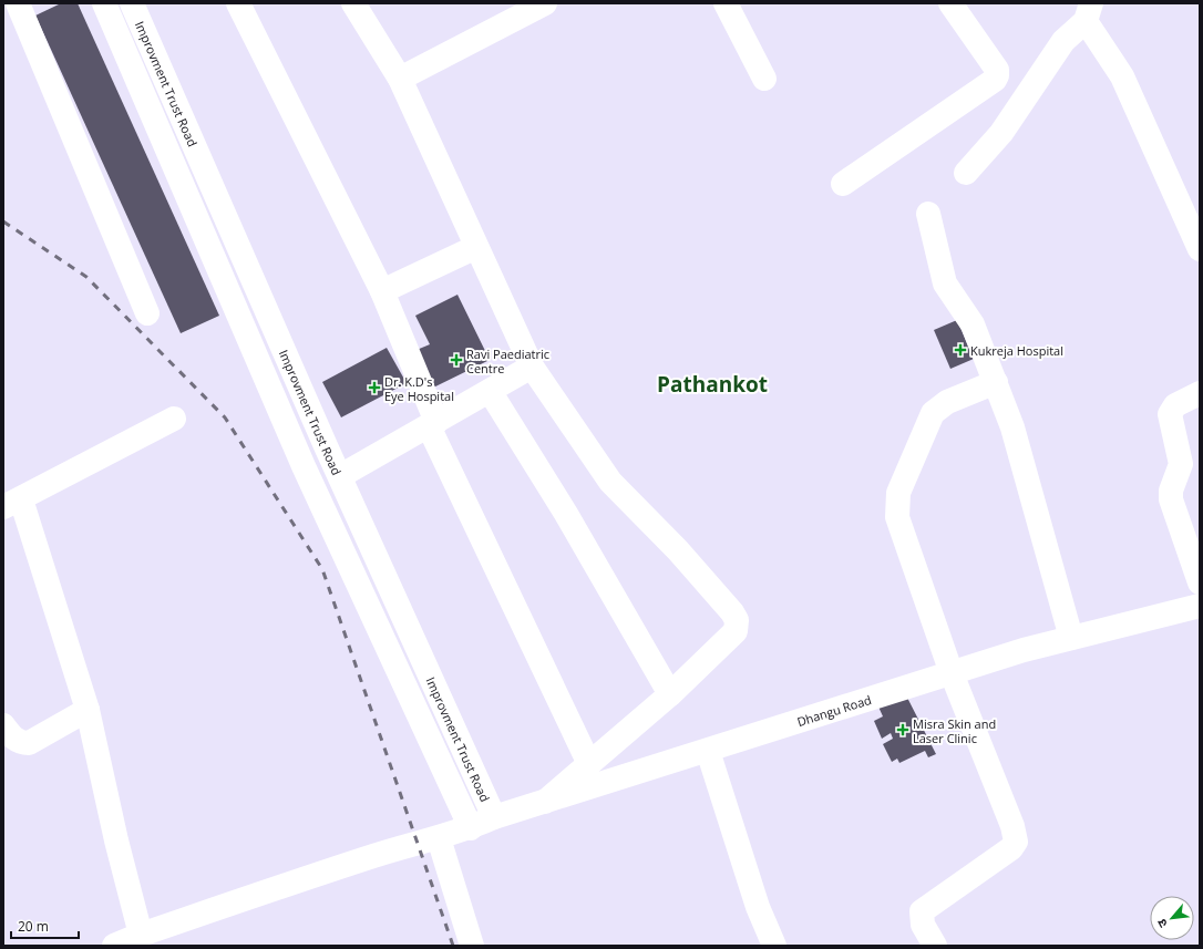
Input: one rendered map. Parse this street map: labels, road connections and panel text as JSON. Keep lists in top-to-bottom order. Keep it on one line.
{"streets":{"street":["Improvment Trust Road","Dhangu Road"]},"crossings":[["Improvment Trust Road","Dhangu Road"]],"districts":["Pathankot"],"places":{"health":["Kukreja Hospital","Ravi Paediatric Centre","Dr. K.D's Eye Hospital","Misra Skin and Laser Clinic"]},"scale_bar":"20 m","north":"bottom left"}
